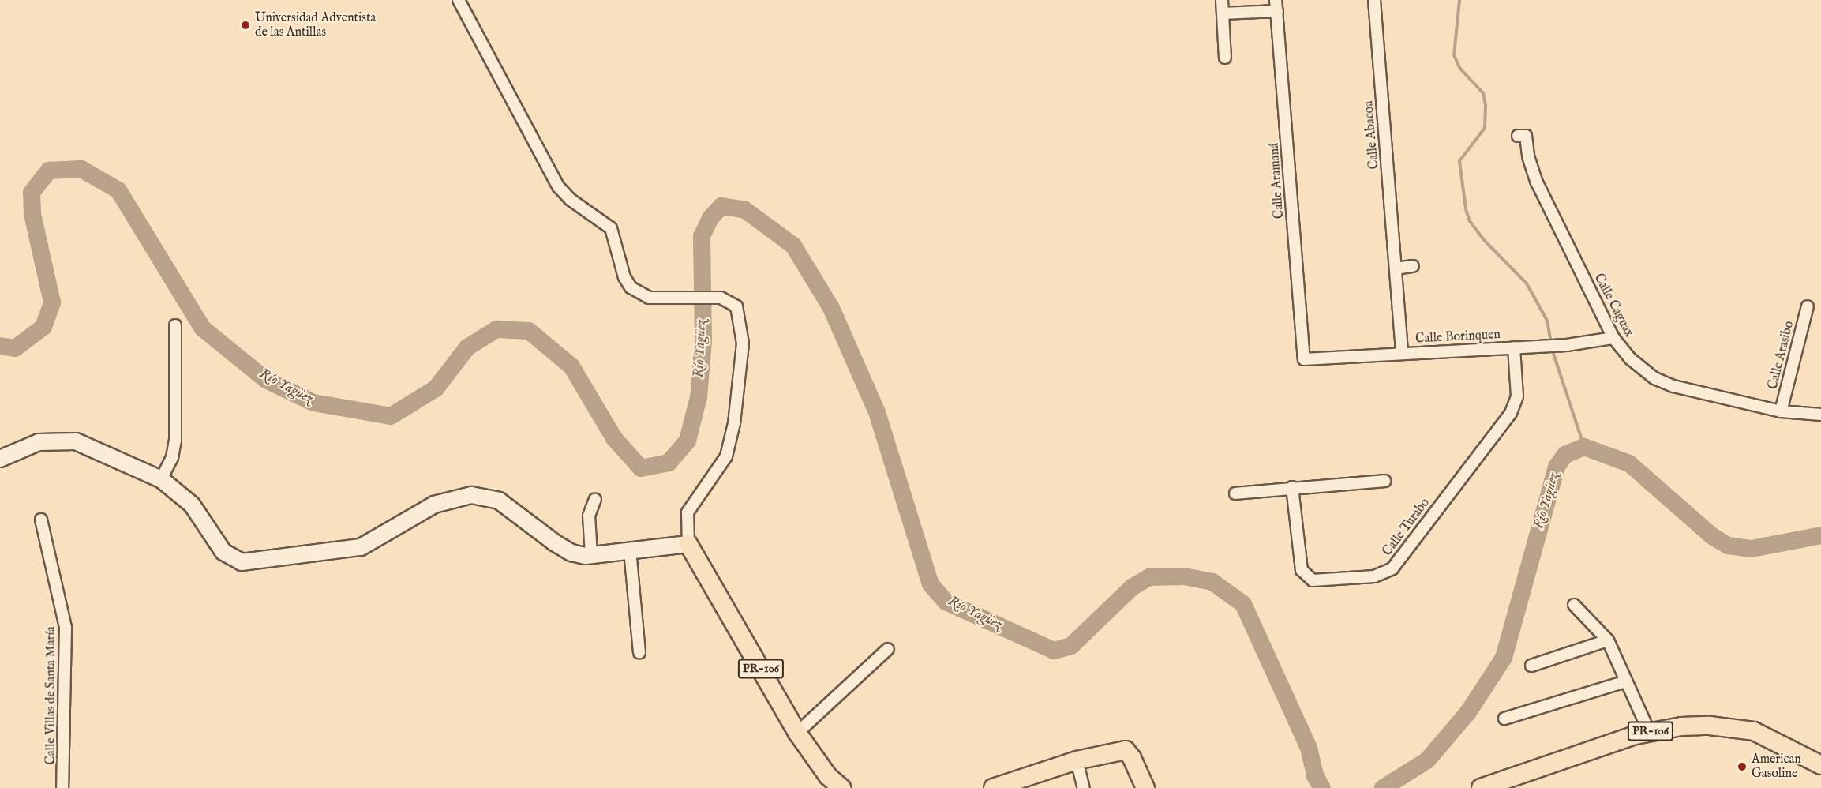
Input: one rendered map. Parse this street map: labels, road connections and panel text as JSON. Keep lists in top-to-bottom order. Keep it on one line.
{"streets":{"main road":["PR-106"],"street":["Calle Abacoa","Calle Aramaná","Calle Caguax","Calle Borinquen","Calle Arasibo","Calle Turabo","Calle Villas de Santa María"]},"crossings":[["Calle Abacoa","Calle Borinquen"],["Calle Aramaná","Calle Borinquen"],["Calle Caguax","Calle Borinquen"],["Calle Caguax","Calle Arasibo"],["Calle Borinquen","Calle Turabo"]],"water":["Río Yagüez"],"places":["Universidad Adventista de las Antillas","American Gasoline"]}
